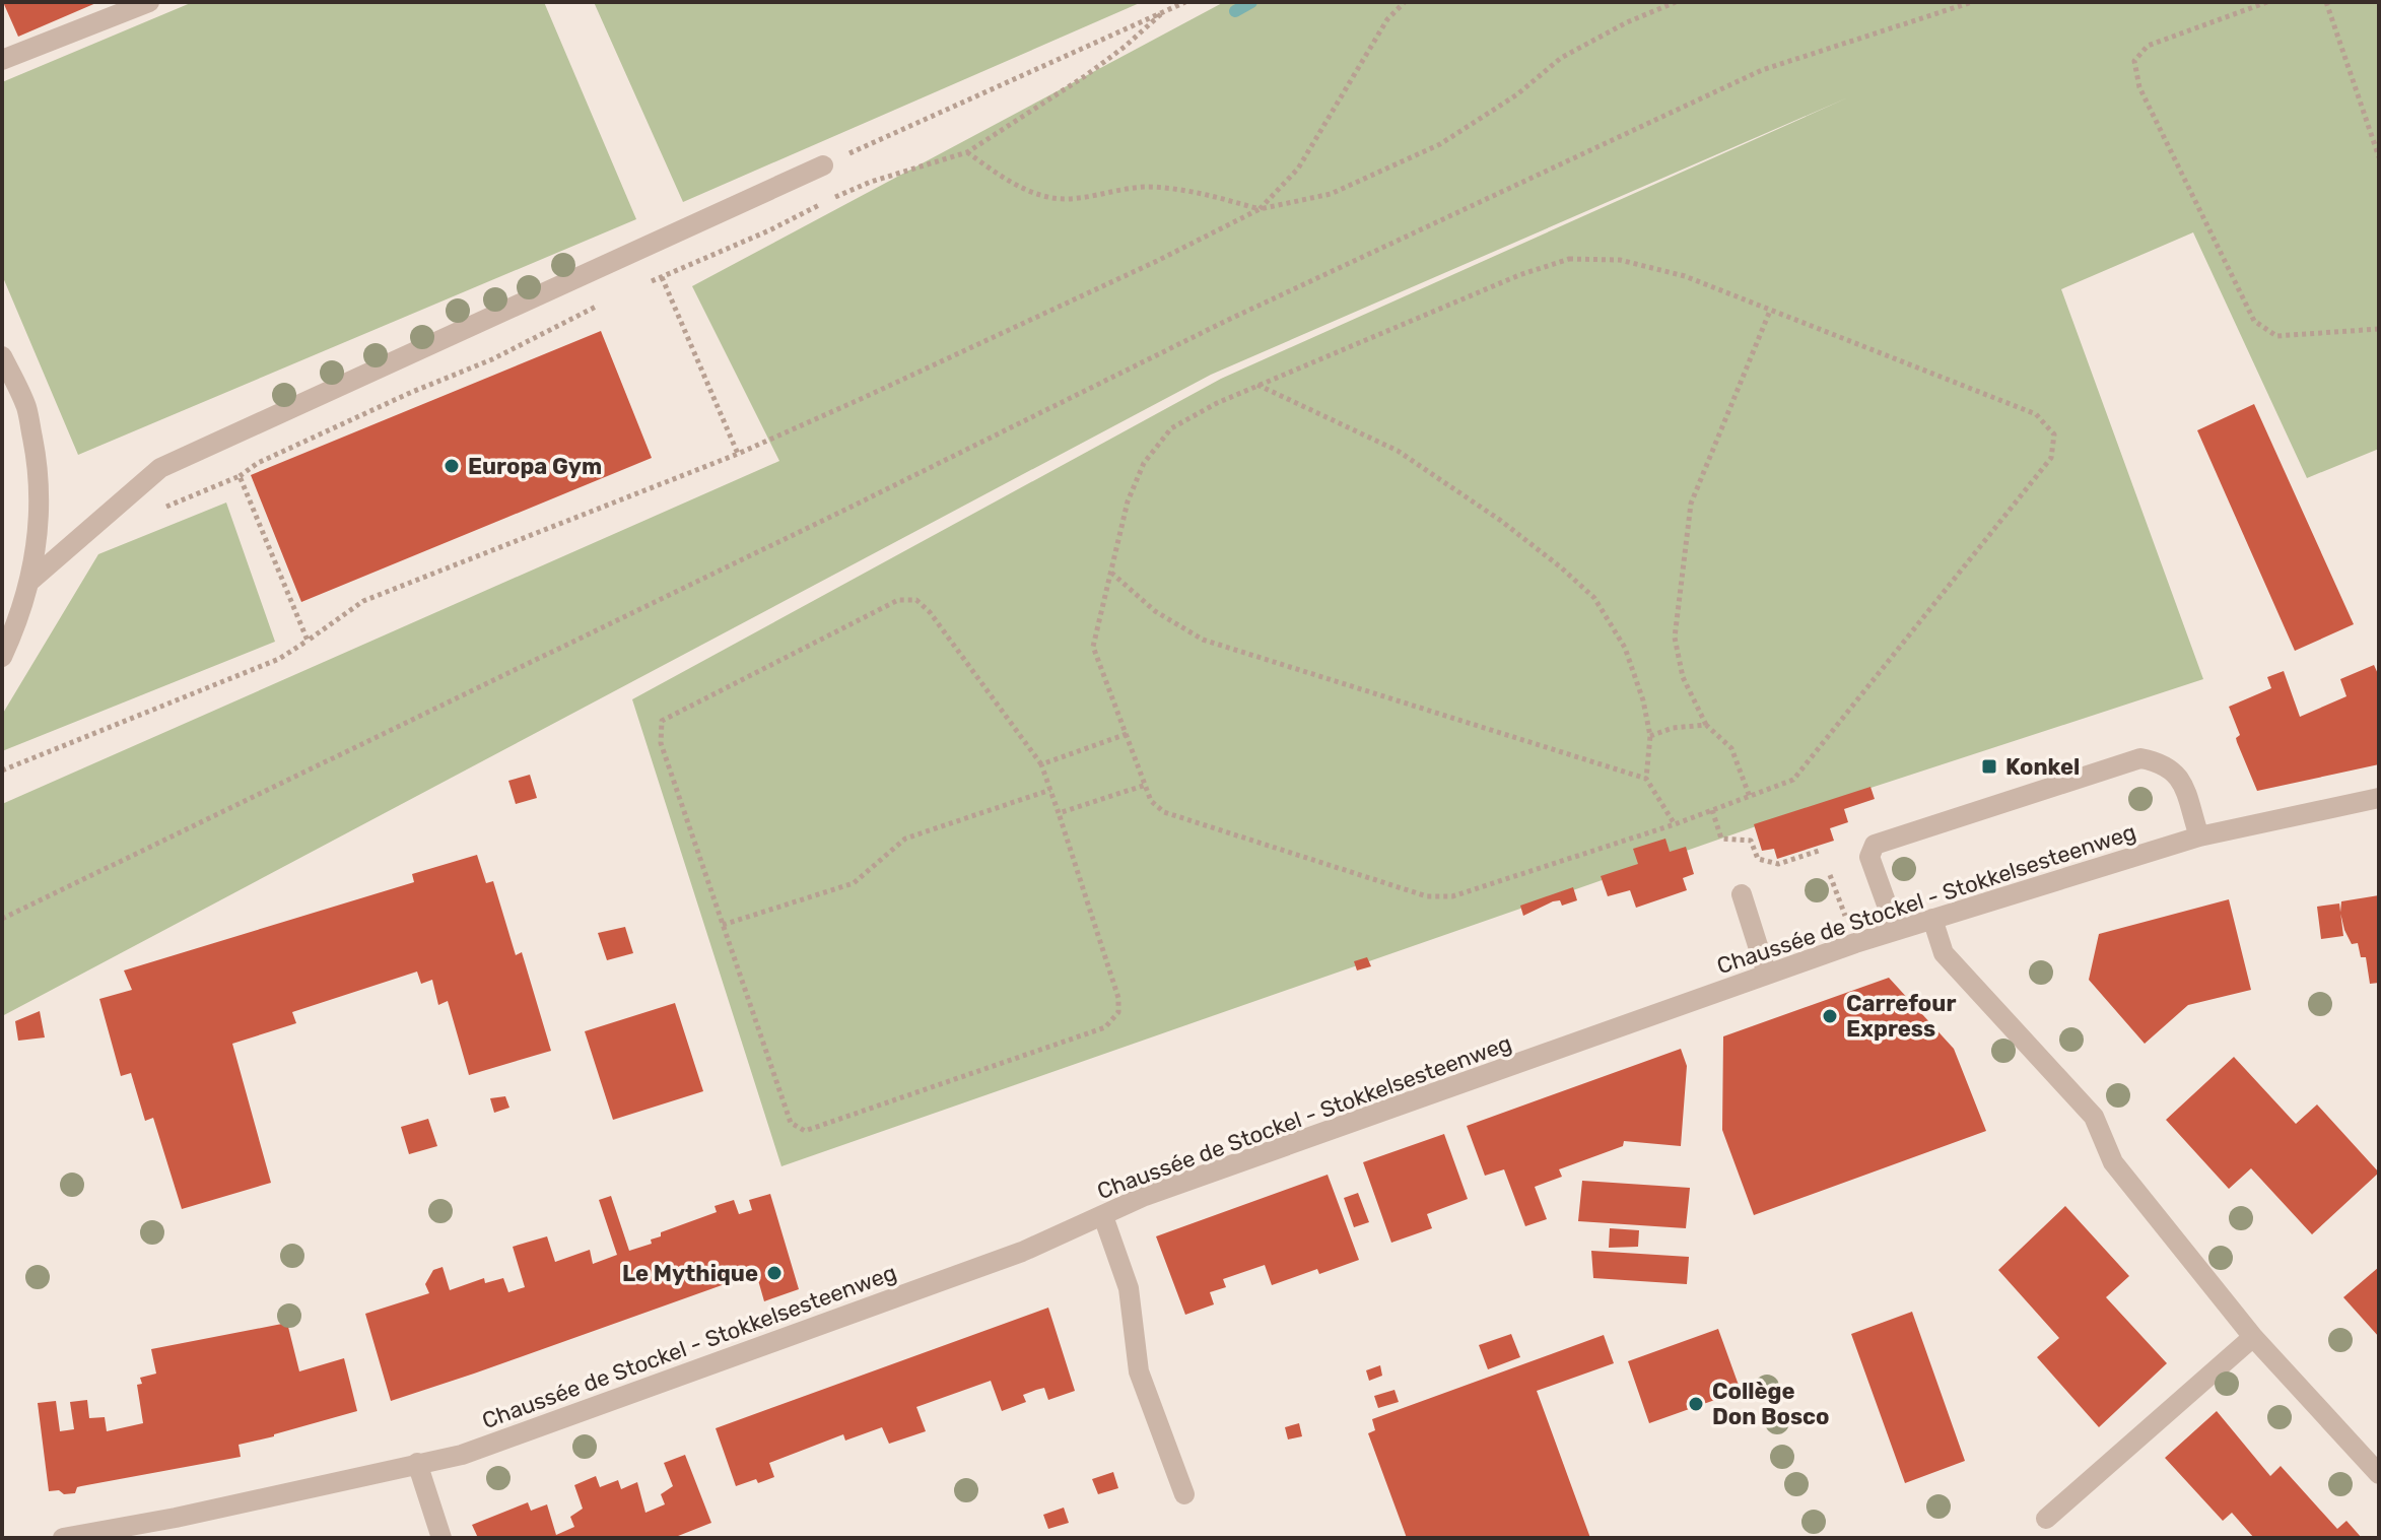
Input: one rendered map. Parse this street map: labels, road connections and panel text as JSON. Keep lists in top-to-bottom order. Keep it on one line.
{"streets":{"street":["Chaussée de Stockel - Stokkelsesteenweg"]},"places":{"other":["Europa Gym","Carrefour Express","Le Mythique","Collège Don Bosco"],"transit":["Konkel"]}}
